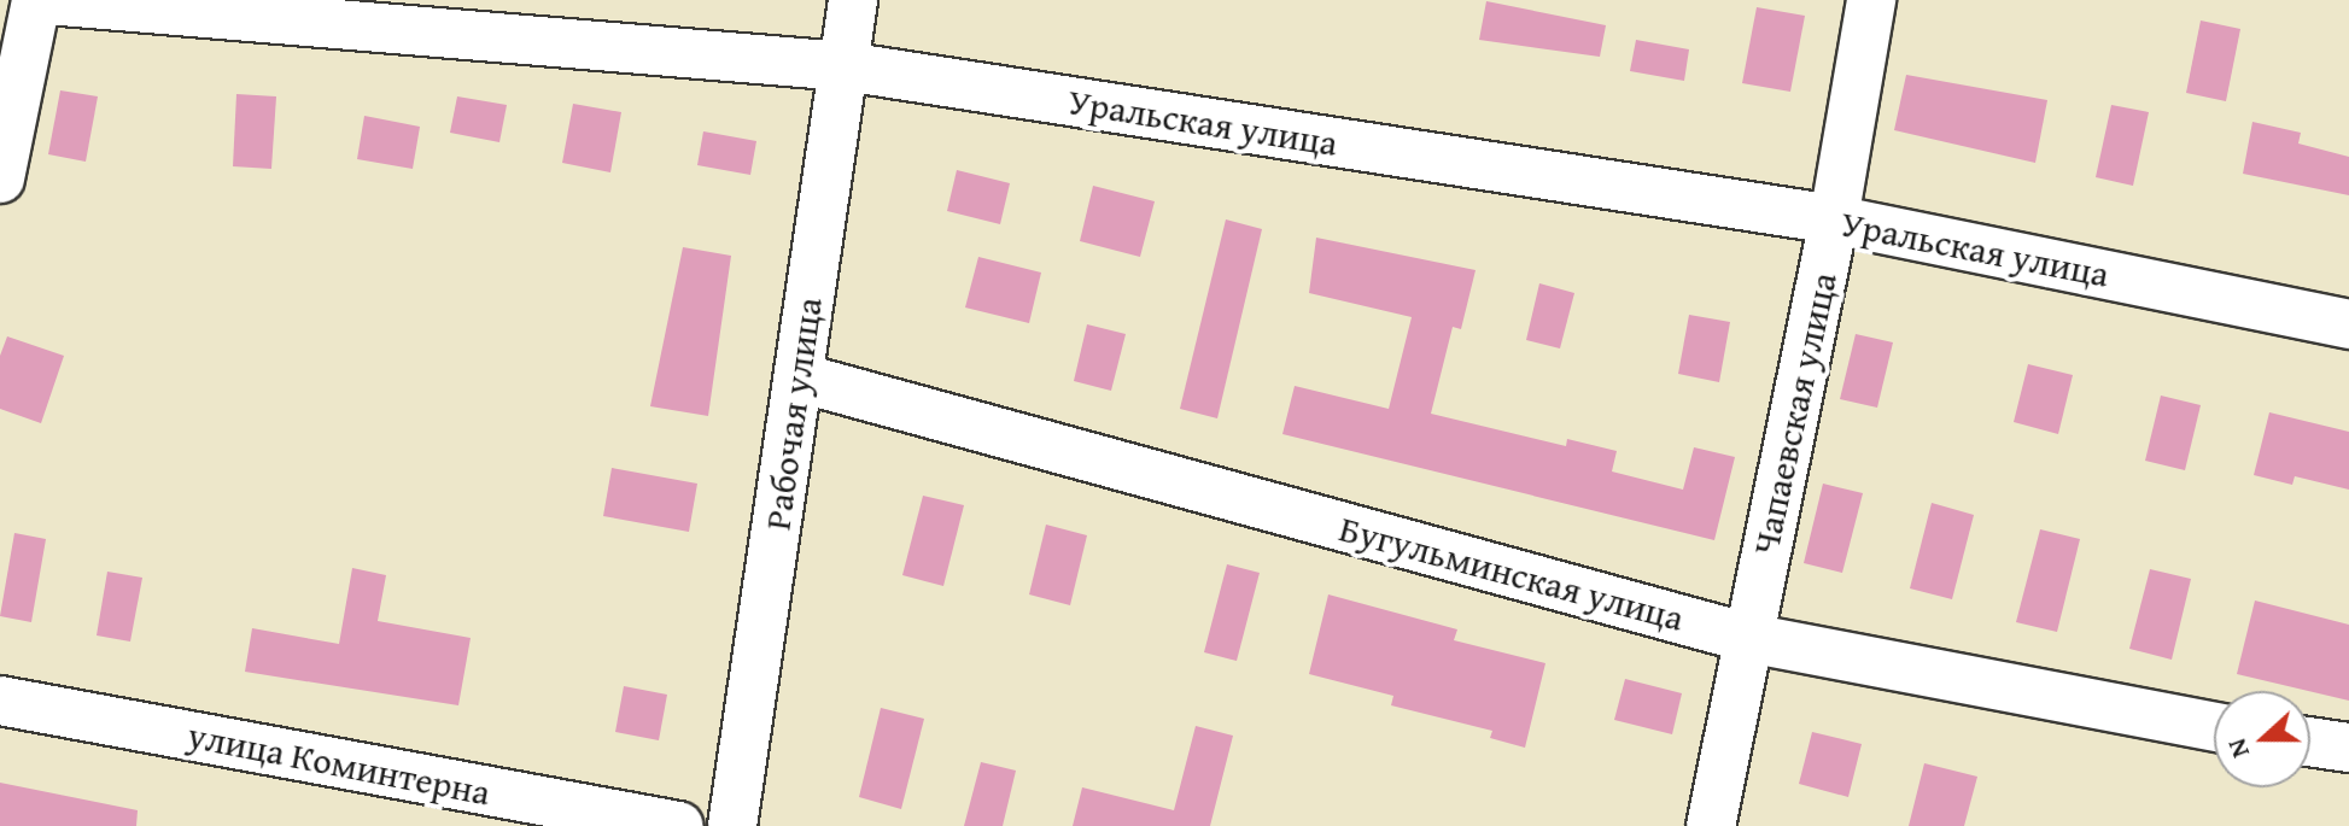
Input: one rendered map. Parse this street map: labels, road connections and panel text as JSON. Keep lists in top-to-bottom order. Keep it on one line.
{"streets":{"street":["Уральская улица","Рабочая улица","Чапаевская улица","Бугульминская улица","улица Коминтерна"]},"crossings":[["Уральская улица","Рабочая улица"],["Уральская улица","Чапаевская улица"],["Рабочая улица","Бугульминская улица"],["Чапаевская улица","Бугульминская улица"]],"north":"left"}
